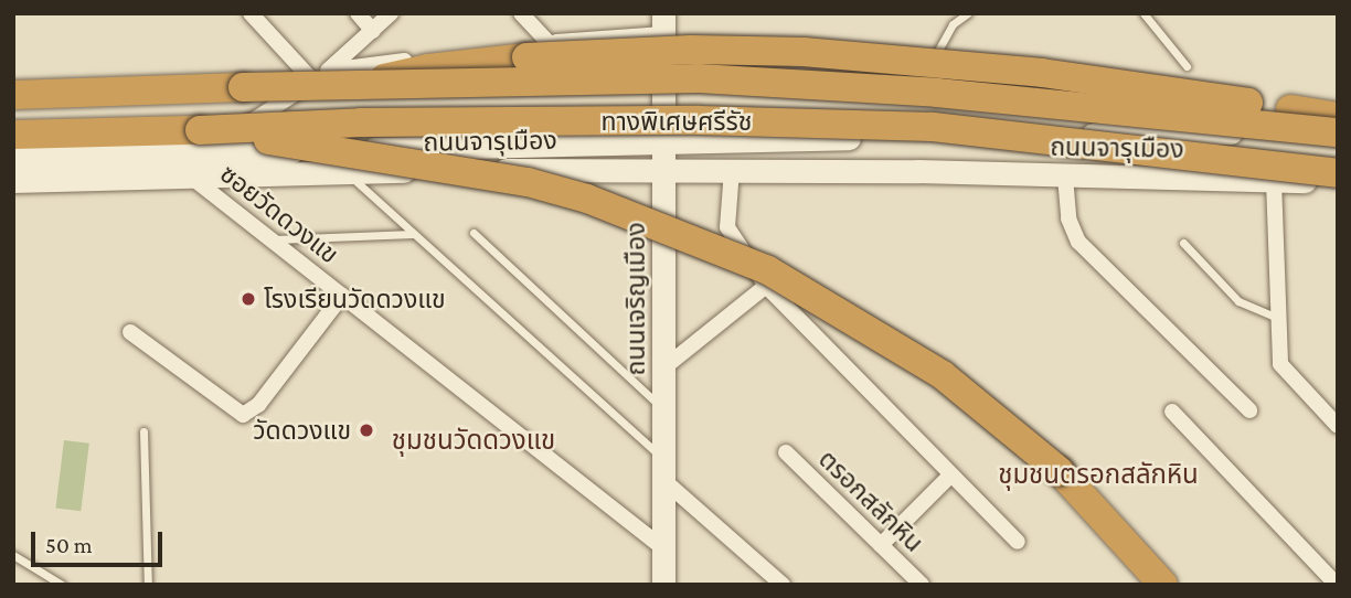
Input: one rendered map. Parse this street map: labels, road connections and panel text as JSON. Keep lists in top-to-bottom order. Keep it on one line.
{"streets":{"highway":["ทางพิเศษศรีรัช"],"main road":["ถนนจารุเมือง","ถนนเจริญเมือง"],"street":["ซอยวัดดวงแข","ตรอกสลักหิน"]},"crossings":[["ทางพิเศษศรีรัช","ถนนจารุเมือง"],["ถนนจารุเมือง","ซอยวัดดวงแข"],["ถนนจารุเมือง","ถนนเจริญเมือง"],["ซอยวัดดวงแข","ถนนเจริญเมือง"]],"districts":["ชุมชนวัดดวงแข","ชุมชนตรอกสลักหิน"],"places":["โรงเรียนวัดดวงแข","วัดดวงแข"],"scale_bar":"50 m"}
